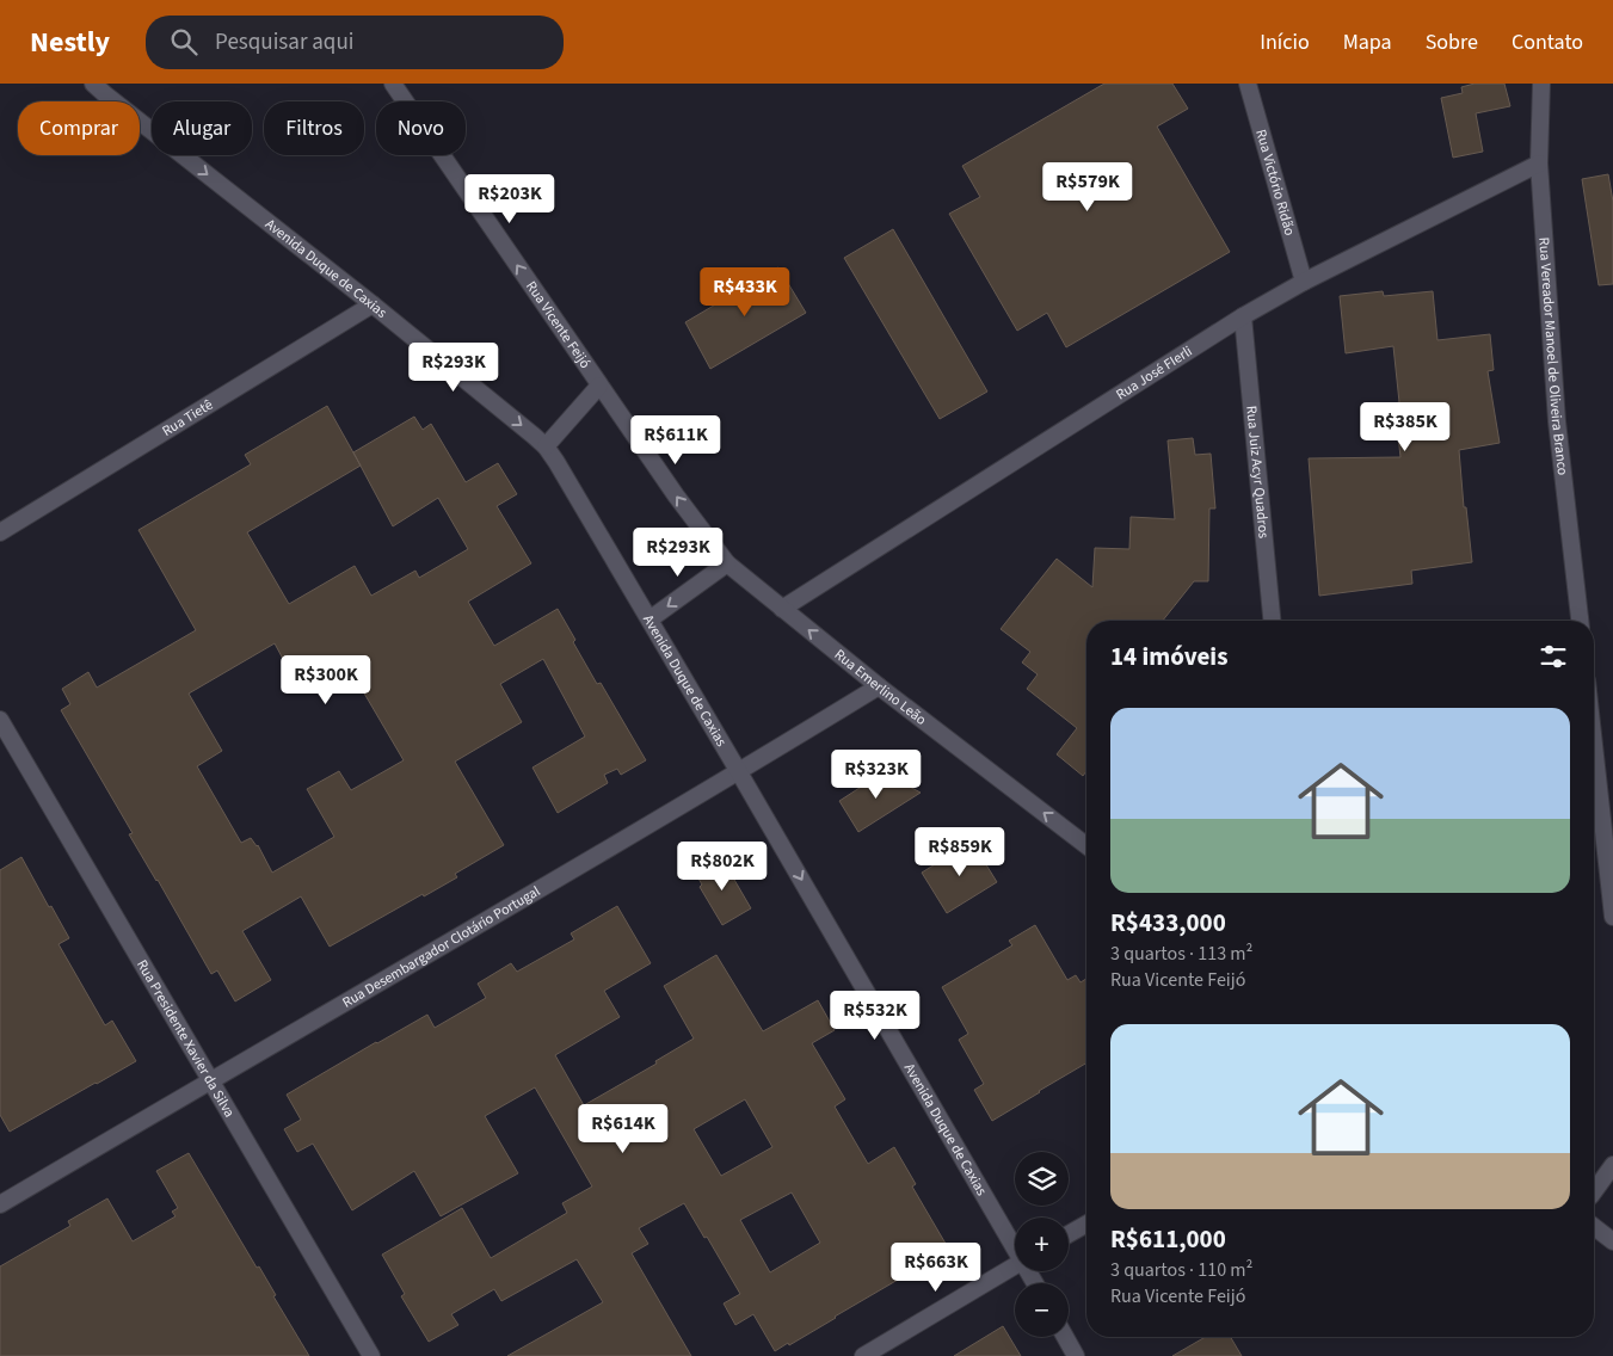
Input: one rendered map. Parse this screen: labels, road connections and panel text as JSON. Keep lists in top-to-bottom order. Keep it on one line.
{"streets":{"street":["Rua Victório Ridão","Avenida Duque de Caxias","Rua Vicente Feijó","Rua Vereador Manoel de Oliveira Branco","Rua José FIerli","Rua Tietê","Rua Juiz Acyr Quadros","Rua Emerlino Leão","Rua Desembargador Clotário Portugal","Rua Presidente Xavier da Silva"]},"crossings":[["Rua Victório Ridão","Rua José FIerli"],["Avenida Duque de Caxias","Rua Tietê"],["Avenida Duque de Caxias","Rua Desembargador Clotário Portugal"],["Rua Vicente Feijó","Rua Emerlino Leão"],["Rua Vereador Manoel de Oliveira Branco","Rua José FIerli"],["Rua José FIerli","Rua Juiz Acyr Quadros"],["Rua José FIerli","Rua Emerlino Leão"],["Rua Emerlino Leão","Rua Desembargador Clotário Portugal"],["Rua Desembargador Clotário Portugal","Rua Presidente Xavier da Silva"]],"one_way":["Avenida Duque de Caxias","Rua Vicente Feijó","Rua Emerlino Leão"],"page":{"header":"Nestly","search":"Pesquisar aqui","nav":["Início","Mapa","Sobre","Contato"],"chip":["Comprar","Alugar","Filtros","Novo"],"price":["R$579K","R$203K","R$433K","R$293K","R$385K","R$611K","R$293K","R$300K","R$323K","R$859K","R$802K","R$532K","R$614K","R$663K"],"heading":"14 imóveis","list":[{"name":"R$433,000","note":"3 quartos · 113 m² · Rua Vicente Feijó"},{"name":"R$611,000","note":"3 quartos · 110 m² · Rua Vicente Feijó"}],"map_buttons":["+","−"]}}
